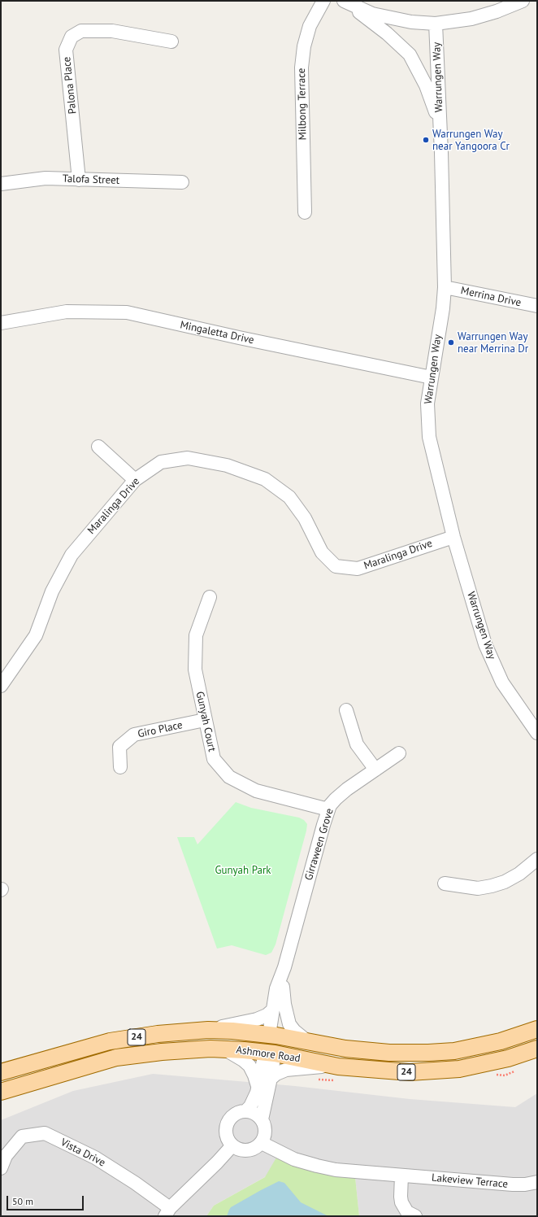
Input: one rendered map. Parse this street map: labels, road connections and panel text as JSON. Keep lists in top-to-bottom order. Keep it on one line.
{"streets":{"main road":["24","Ashmore Road"],"street":["Warrungen Way","Palona Place","Milbong Terrace","Talofa Street","Merrina Drive","Mingaletta Drive","Maralinga Drive","Gunyah Court","Giro Place","Girraween Grove","Vista Drive","Lakeview Terrace"]},"crossings":[["Warrungen Way","Merrina Drive"],["Warrungen Way","Mingaletta Drive"],["Warrungen Way","Maralinga Drive"],["Palona Place","Talofa Street"],["Gunyah Court","Giro Place"],["Gunyah Court","Girraween Grove"],["Girraween Grove","Ashmore Road"]],"parks":["Gunyah Park"],"places":["Warrungen Way near Yangoora Cr","Warrungen Way near Merrina Dr"],"scale_bar":"50 m"}
